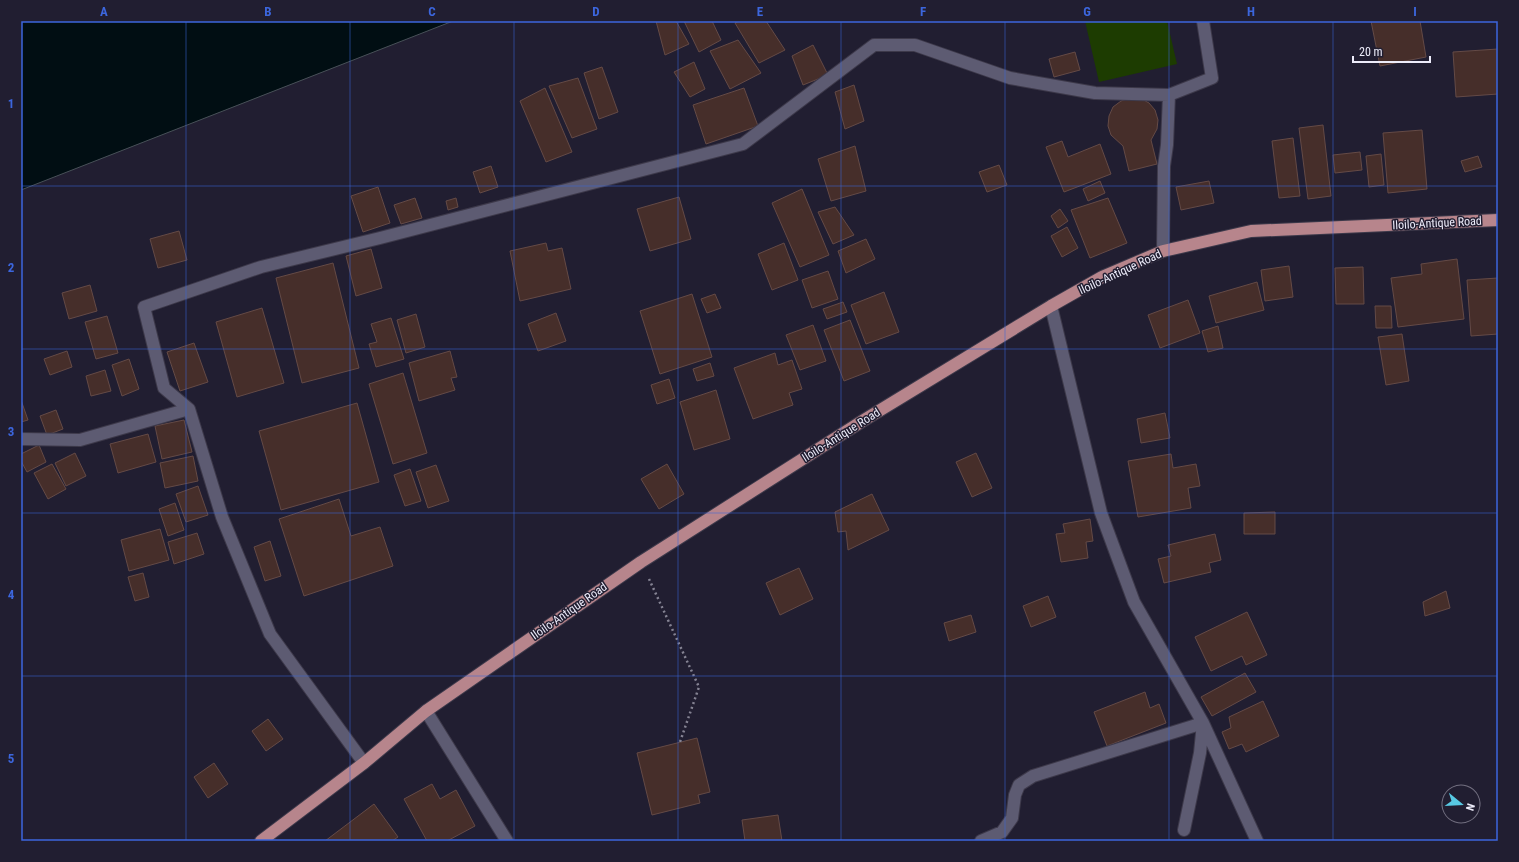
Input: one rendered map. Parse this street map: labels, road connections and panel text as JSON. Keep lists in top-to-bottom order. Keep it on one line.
{"streets":{"main road":["Iloilo-Antique Road"]},"scale_bar":"20 m","north":"right","grid":{"columns":["A","B","C","D","E","F","G","H","I"],"rows":["1","2","3","4","5"]}}
